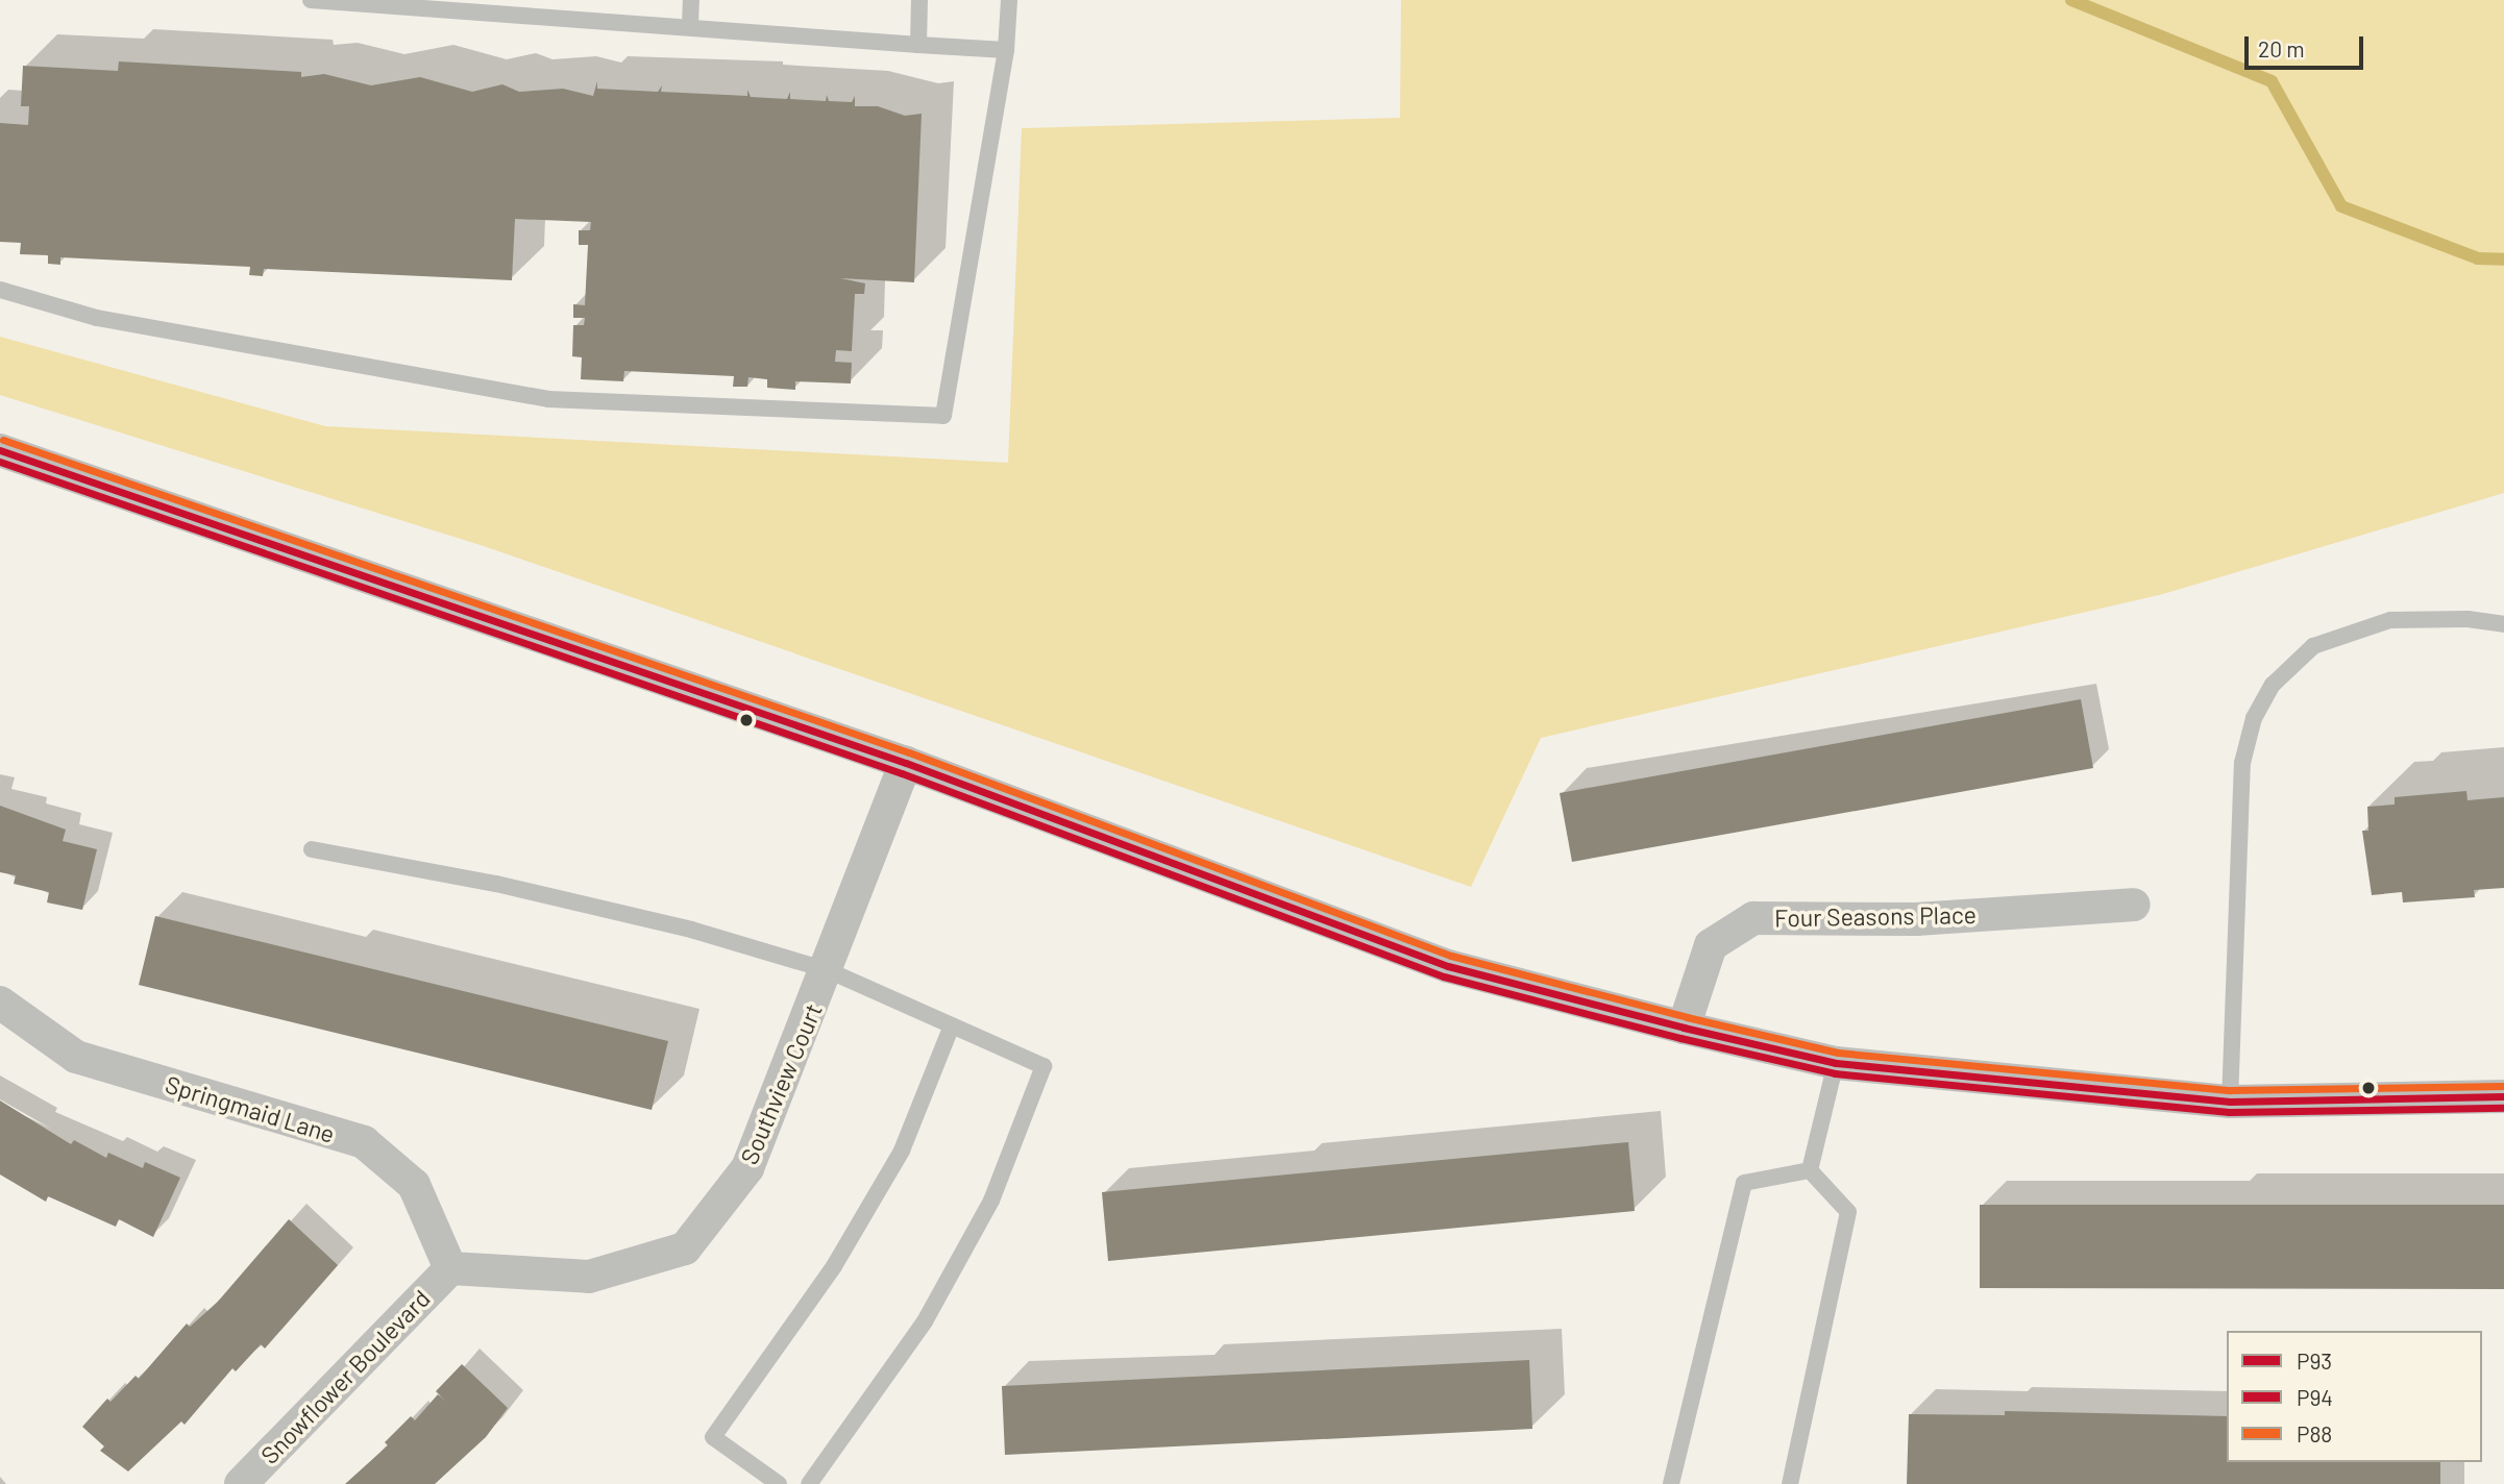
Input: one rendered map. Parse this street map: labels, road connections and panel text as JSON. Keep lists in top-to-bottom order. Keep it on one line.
{"streets":{"street":["Four Seasons Place","Southview Court","Springmaid Lane","Snowflower Boulevard"]},"crossings":[["Southview Court","Springmaid Lane"],["Southview Court","Snowflower Boulevard"],["Springmaid Lane","Snowflower Boulevard"]],"lines":["transit line P88","transit line P93","transit line P94"],"legend":["P93","P94","P88"],"scale_bar":"20 m"}
